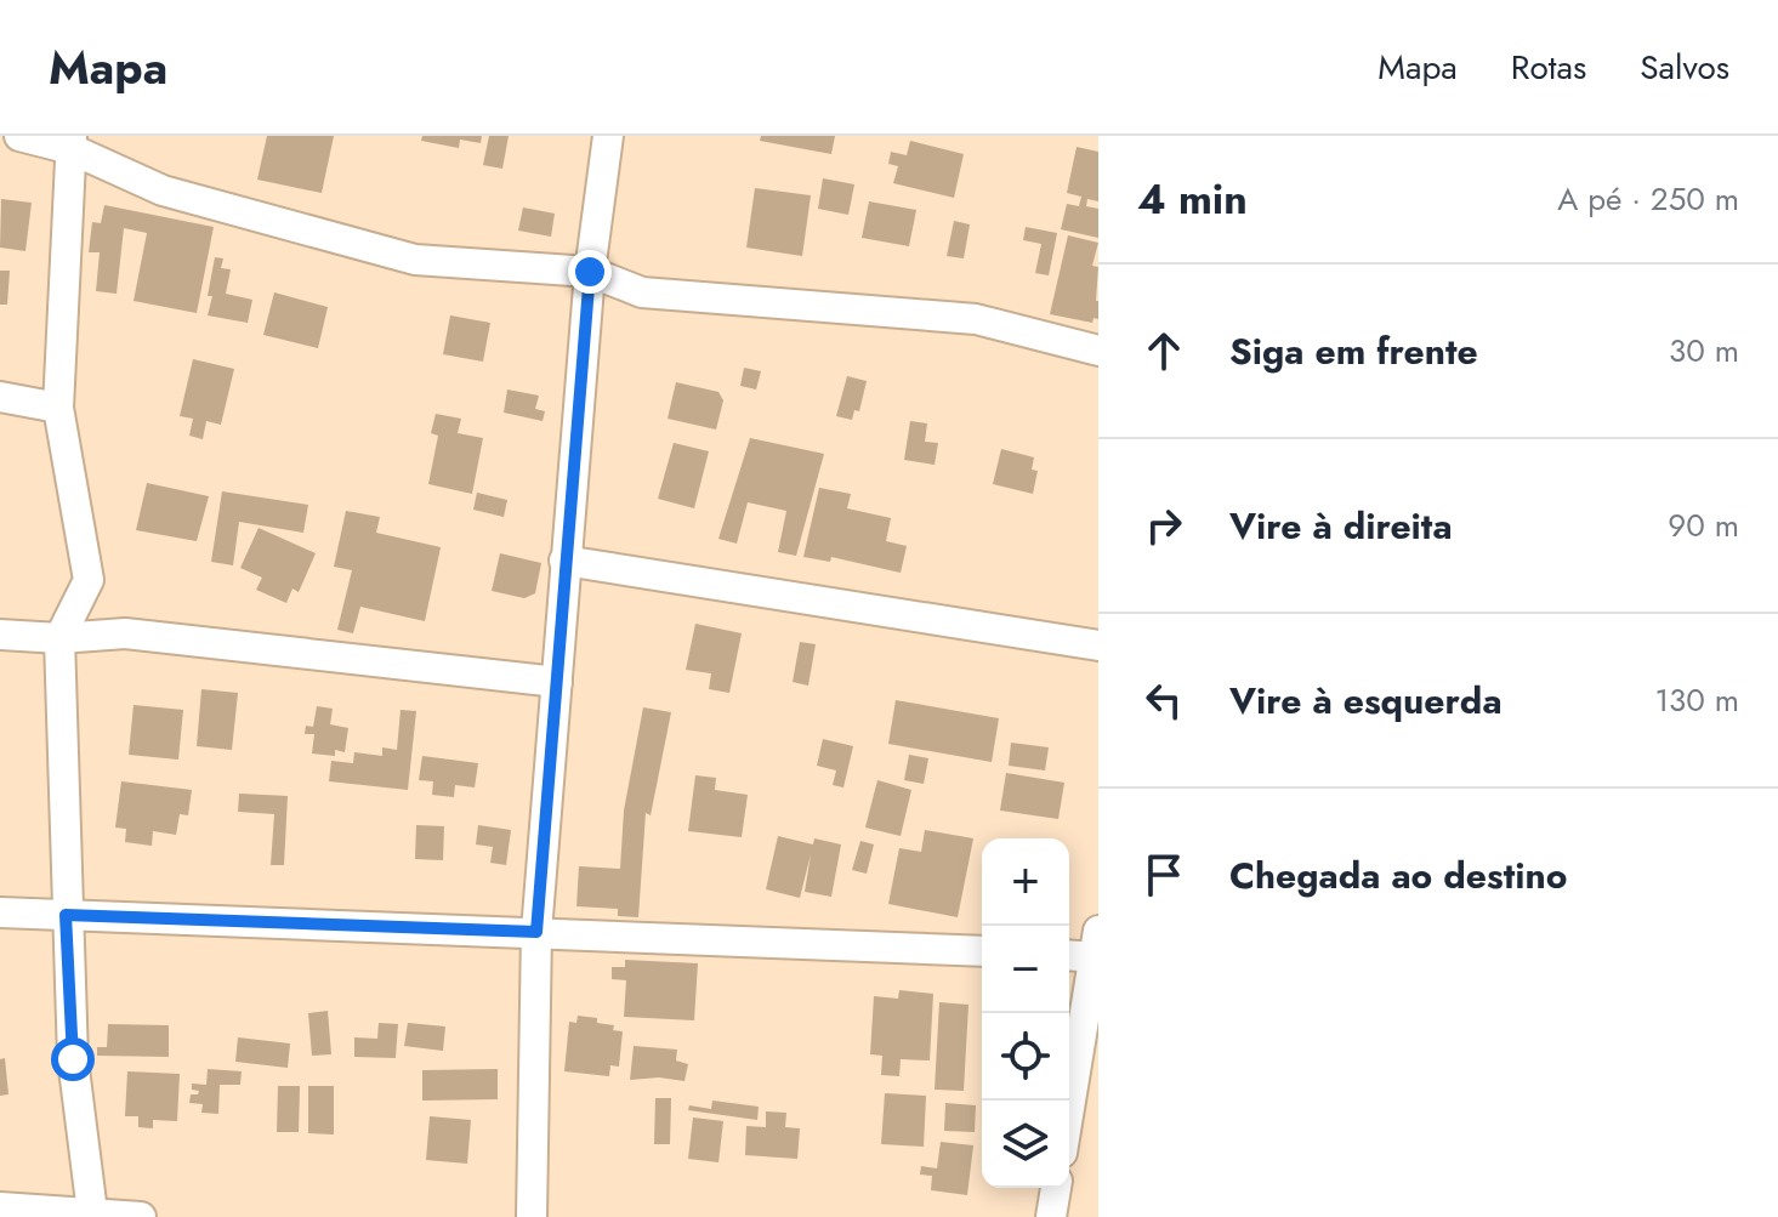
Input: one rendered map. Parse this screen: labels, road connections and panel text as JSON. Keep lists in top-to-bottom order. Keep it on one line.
{"page":{"header":"Mapa","nav":["Mapa","Rotas","Salvos"],"heading":["4 min","A pé · 250 m"],"list":[["Siga em frente","30 m"],["Vire à direita","90 m"],["Vire à esquerda","130 m"],"Chegada ao destino"],"map_buttons":["+","−"]}}
